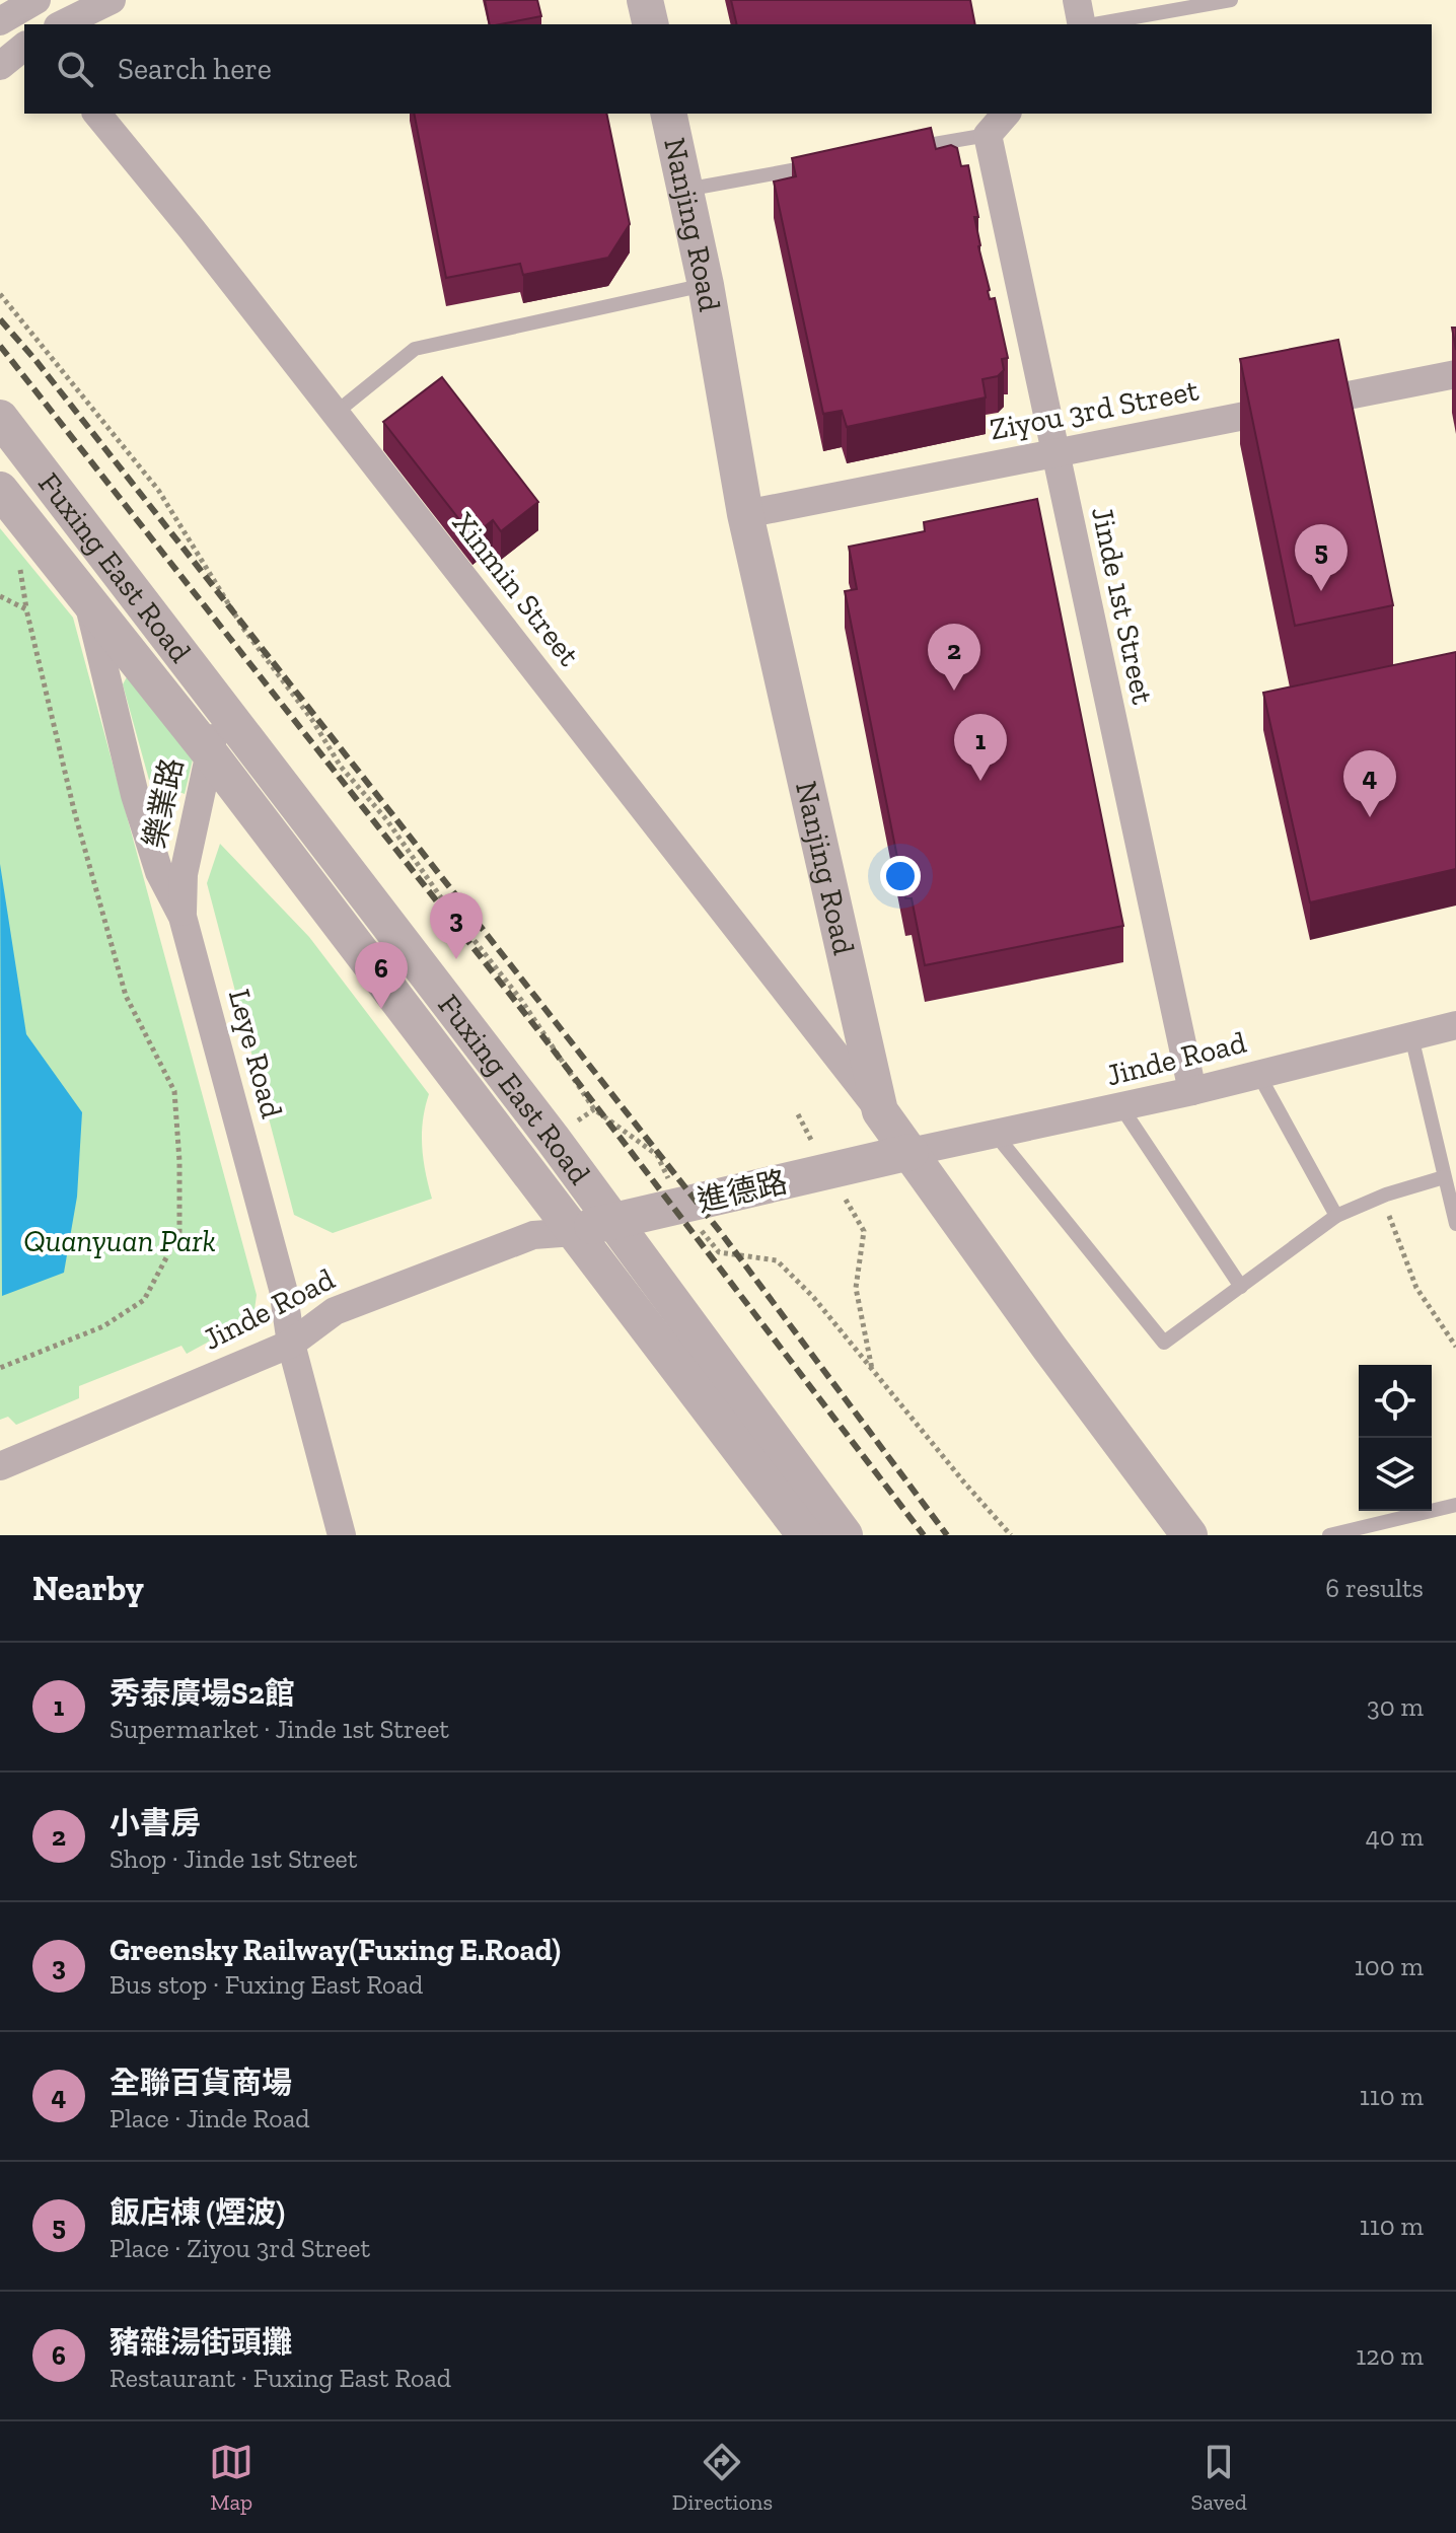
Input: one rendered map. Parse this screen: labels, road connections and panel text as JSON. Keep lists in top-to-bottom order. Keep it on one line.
{"streets":{"street":["Nanjing Road","Ziyou 3rd Street","Fuxing East Road","Xinmin Street","Jinde 1st Street","樂業路","Leye Road","Jinde Road","進德路"]},"crossings":[["Nanjing Road","Ziyou 3rd Street"],["Nanjing Road","Xinmin Street"],["Nanjing Road","Jinde Road"],["Nanjing Road","進德路"],["Ziyou 3rd Street","Jinde 1st Street"],["Fuxing East Road","樂業路"],["Fuxing East Road","Leye Road"],["Fuxing East Road","Jinde Road"],["Fuxing East Road","進德路"],["Jinde 1st Street","Jinde Road"],["樂業路","Leye Road"],["Leye Road","Jinde Road"],["Jinde Road","進德路"]],"parks":["Quanyuan Park"],"page":{"search":"Search here","pins":["5","2","1","4","3","6"],"heading":["Nearby","6 results"],"list":[{"mark":"1","name":"秀泰廣場S2館","note":"Supermarket · Jinde 1st Street","value":"30 m"},{"mark":"2","name":"小書房","note":"Shop · Jinde 1st Street","value":"40 m"},{"mark":"3","name":"Greensky Railway(Fuxing E.Road)","note":"Bus stop · Fuxing East Road","value":"100 m"},{"mark":"4","name":"全聯百貨商場","note":"Place · Jinde Road","value":"110 m"},{"mark":"5","name":"飯店棟 (煙波)","note":"Place · Ziyou 3rd Street","value":"110 m"},{"mark":"6","name":"豬雜湯街頭攤","note":"Restaurant · Fuxing East Road","value":"120 m"}],"nav":["Map","Directions","Saved"]}}
